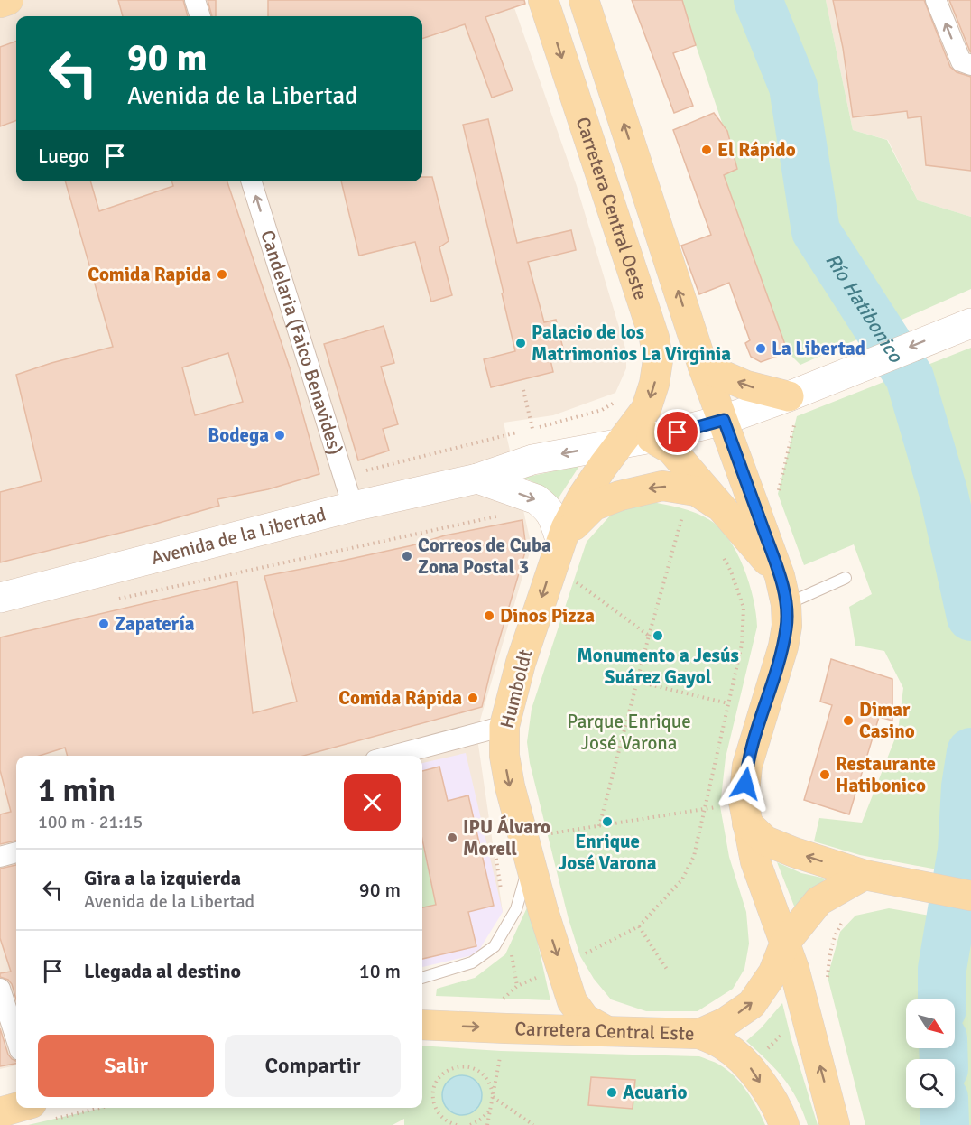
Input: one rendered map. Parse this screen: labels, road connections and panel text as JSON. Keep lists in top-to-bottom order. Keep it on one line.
{"streets":{"main road":["Carretera Central Oeste","Avenida de la Libertad","Humboldt","Carretera Central Este"],"street":["Candelaria (Faico Benavides)"]},"crossings":[["Carretera Central Oeste","Avenida de la Libertad"],["Carretera Central Oeste","Humboldt"],["Candelaria (Faico Benavides)","Avenida de la Libertad"],["Avenida de la Libertad","Humboldt"],["Humboldt","Carretera Central Este"]],"one_way":["Candelaria (Faico Benavides)","Carretera Central Este"],"water":["Río Hatibonico"],"parks":["Parque Enrique José Varona"],"places":["El Rápido","Comida Rapida","Palacio de los Matrimonios La Virginia","La Libertad","Bodega","Correos de Cuba Zona Postal 3","Dinos Pizza","Zapatería","Monumento a Jesús Suárez Gayol","Comida Rápida","Dimar Casino","Restaurante Hatibonico","Enrique José Varona","IPU Álvaro Morell","Acuario"],"north":"bottom right","page":{"turn":["90 m","Avenida de la Libertad"],"then":"Luego","heading":["1 min","100 m · 21:15"],"list":[{"name":"Gira a la izquierda","note":"Avenida de la Libertad","value":"90 m"},{"name":"Llegada al destino","value":"10 m"}],"buttons":["Salir","Compartir"]}}
